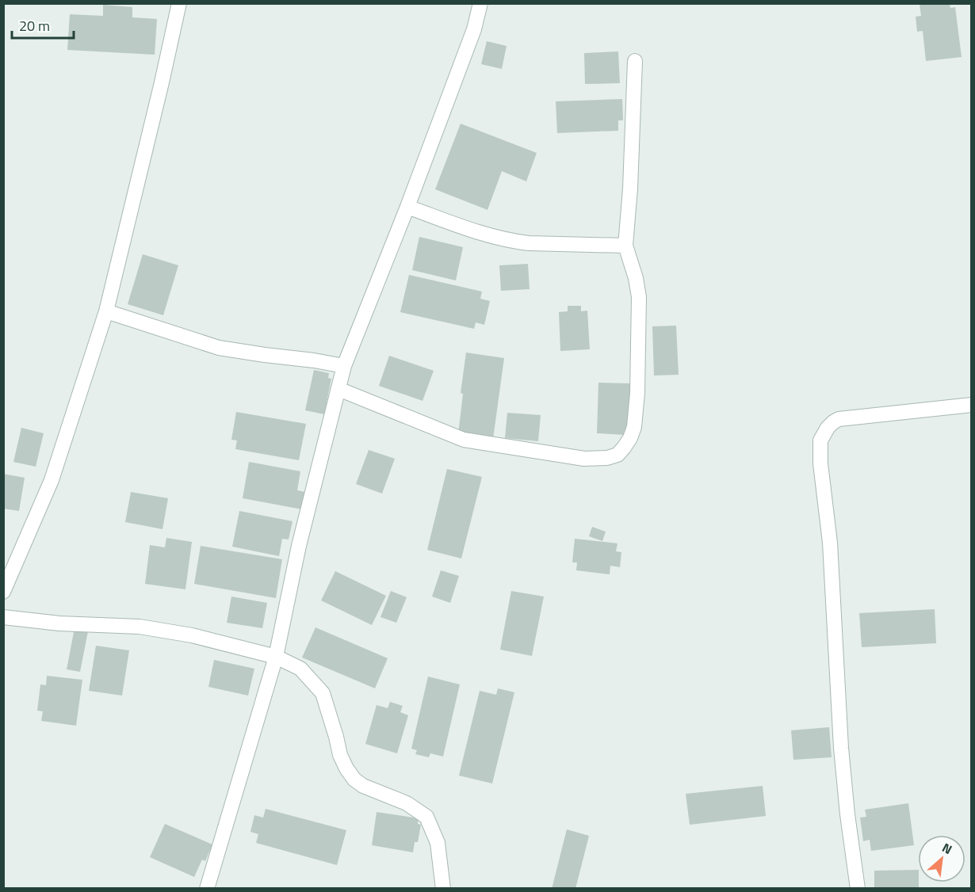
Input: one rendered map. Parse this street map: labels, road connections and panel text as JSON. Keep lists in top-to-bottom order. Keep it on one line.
{"scale_bar":"20 m","north":"top right"}
